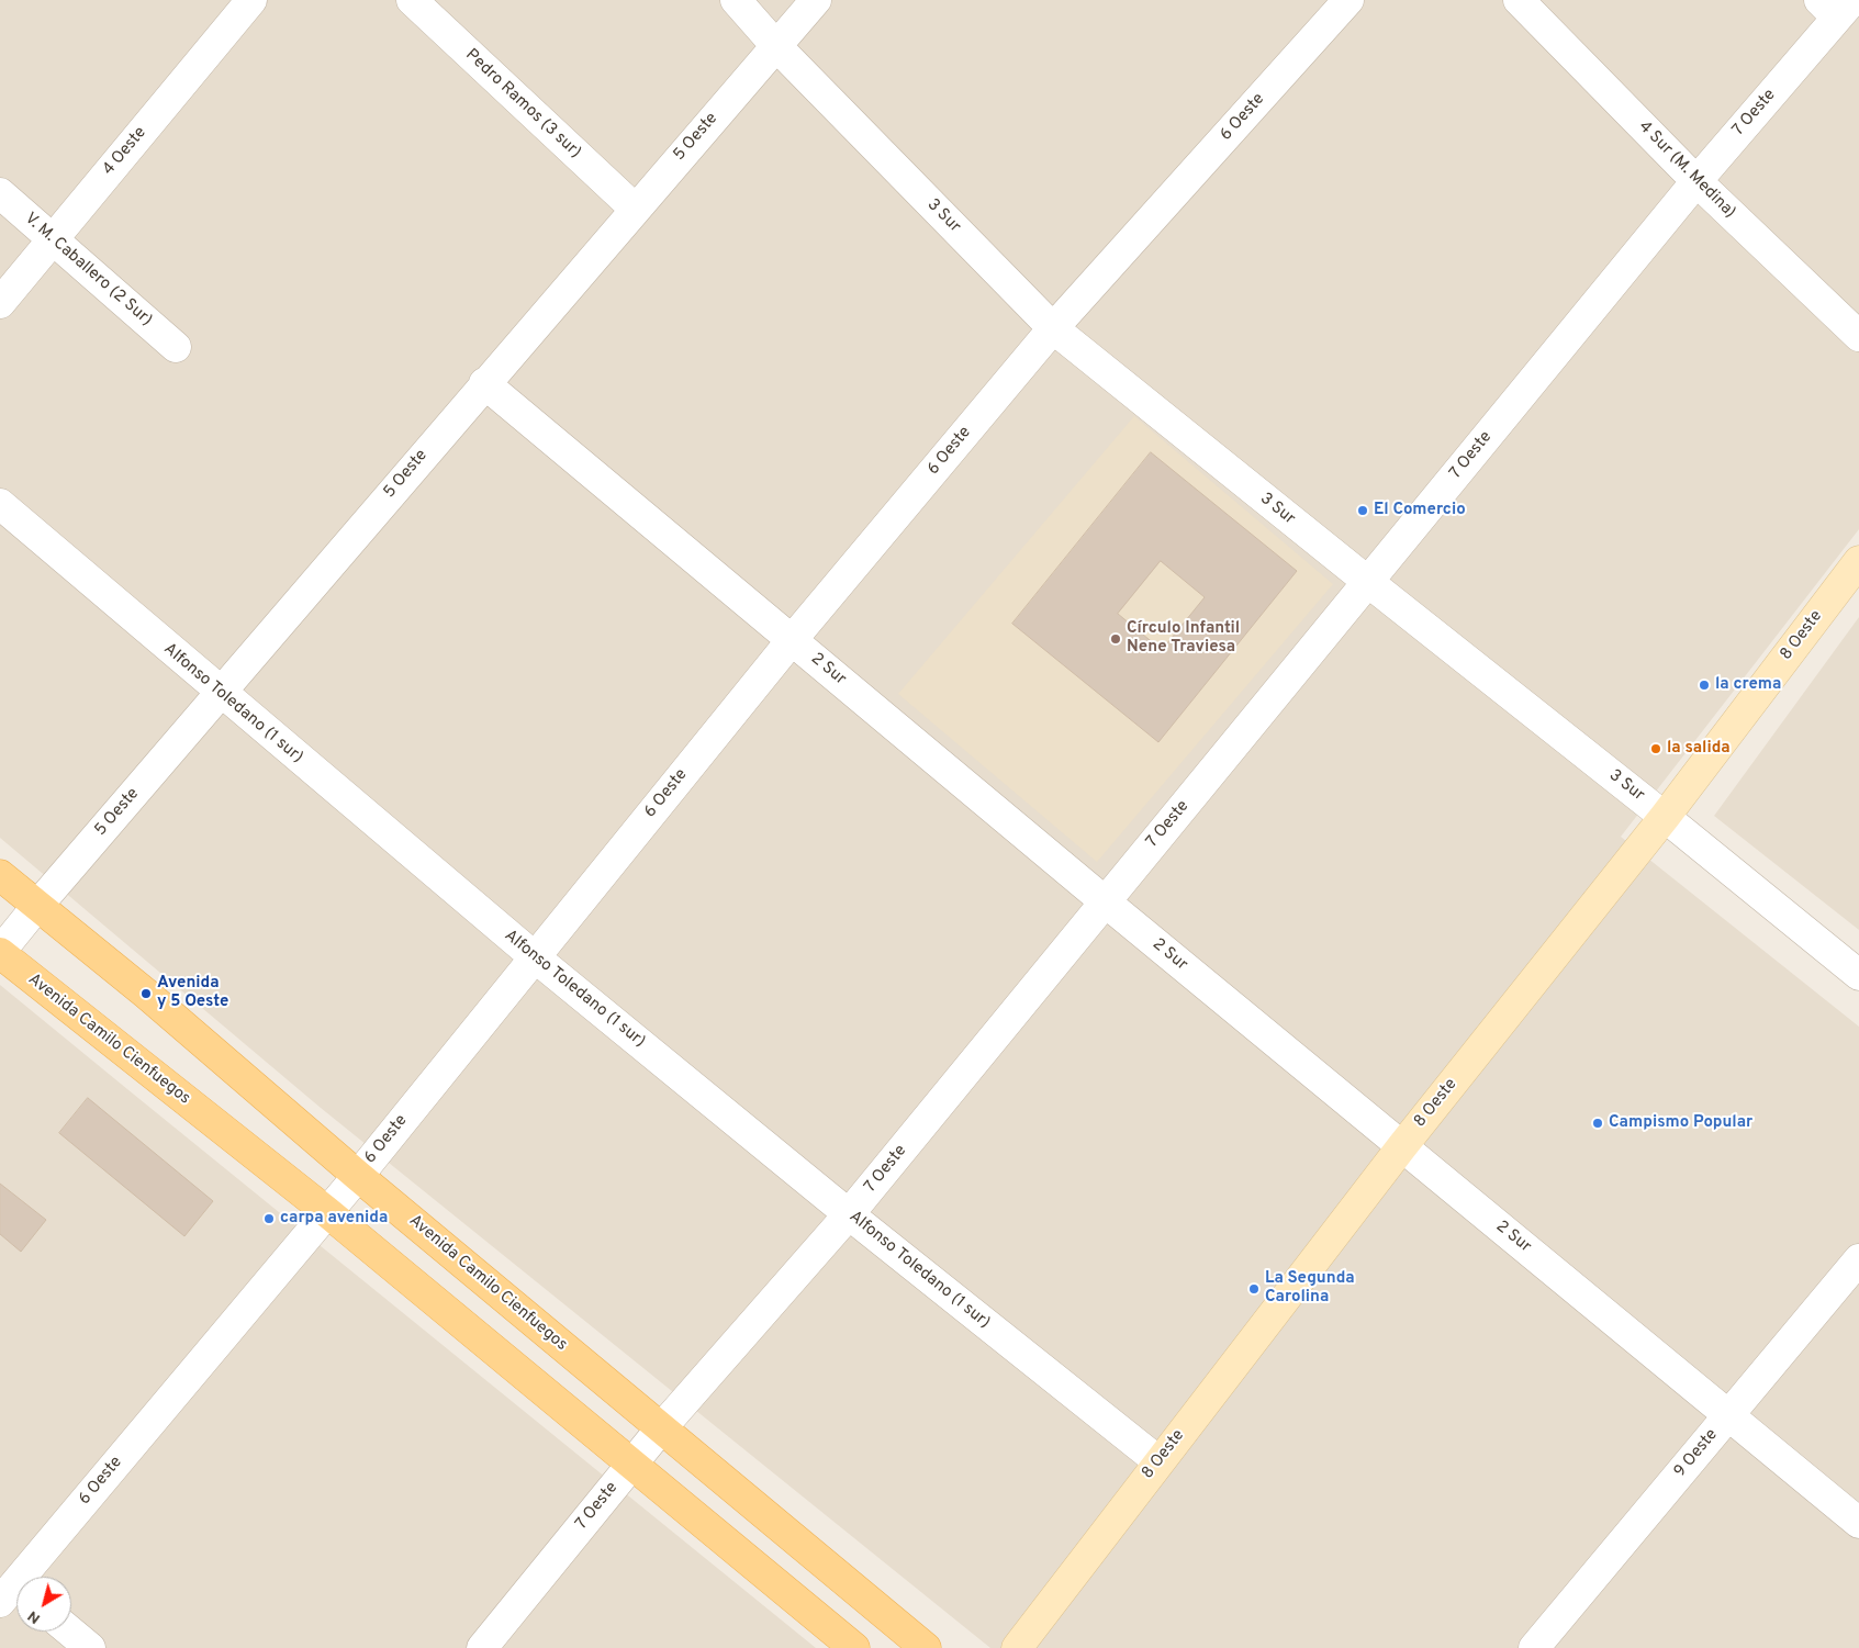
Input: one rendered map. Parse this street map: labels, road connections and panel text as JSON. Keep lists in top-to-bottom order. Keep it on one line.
{"streets":{"main road":["8 Oeste","Avenida Camilo Cienfuegos"],"street":["Pedro Ramos (3 sur)","7 Oeste","6 Oeste","5 Oeste","4 Oeste","4 Sur (M. Medina)","3 Sur","V. M. Caballero (2 Sur)","2 Sur","Alfonso Toledano (1 sur)","9 Oeste"]},"crossings":[["Pedro Ramos (3 sur)","5 Oeste"],["7 Oeste","4 Sur (M. Medina)"],["7 Oeste","3 Sur"],["7 Oeste","2 Sur"],["7 Oeste","Alfonso Toledano (1 sur)"],["7 Oeste","Avenida Camilo Cienfuegos"],["6 Oeste","3 Sur"],["6 Oeste","2 Sur"],["6 Oeste","Alfonso Toledano (1 sur)"],["6 Oeste","Avenida Camilo Cienfuegos"],["5 Oeste","3 Sur"],["5 Oeste","2 Sur"],["5 Oeste","Alfonso Toledano (1 sur)"],["5 Oeste","Avenida Camilo Cienfuegos"],["4 Oeste","V. M. Caballero (2 Sur)"],["3 Sur","8 Oeste"],["8 Oeste","2 Sur"],["8 Oeste","Alfonso Toledano (1 sur)"],["2 Sur","9 Oeste"]],"places":["El Comercio","Círculo Infantil Nene Traviesa","la crema","la salida","Avenida y 5 Oeste","Campismo Popular","carpa avenida","La Segunda Carolina"],"north":"bottom left"}
